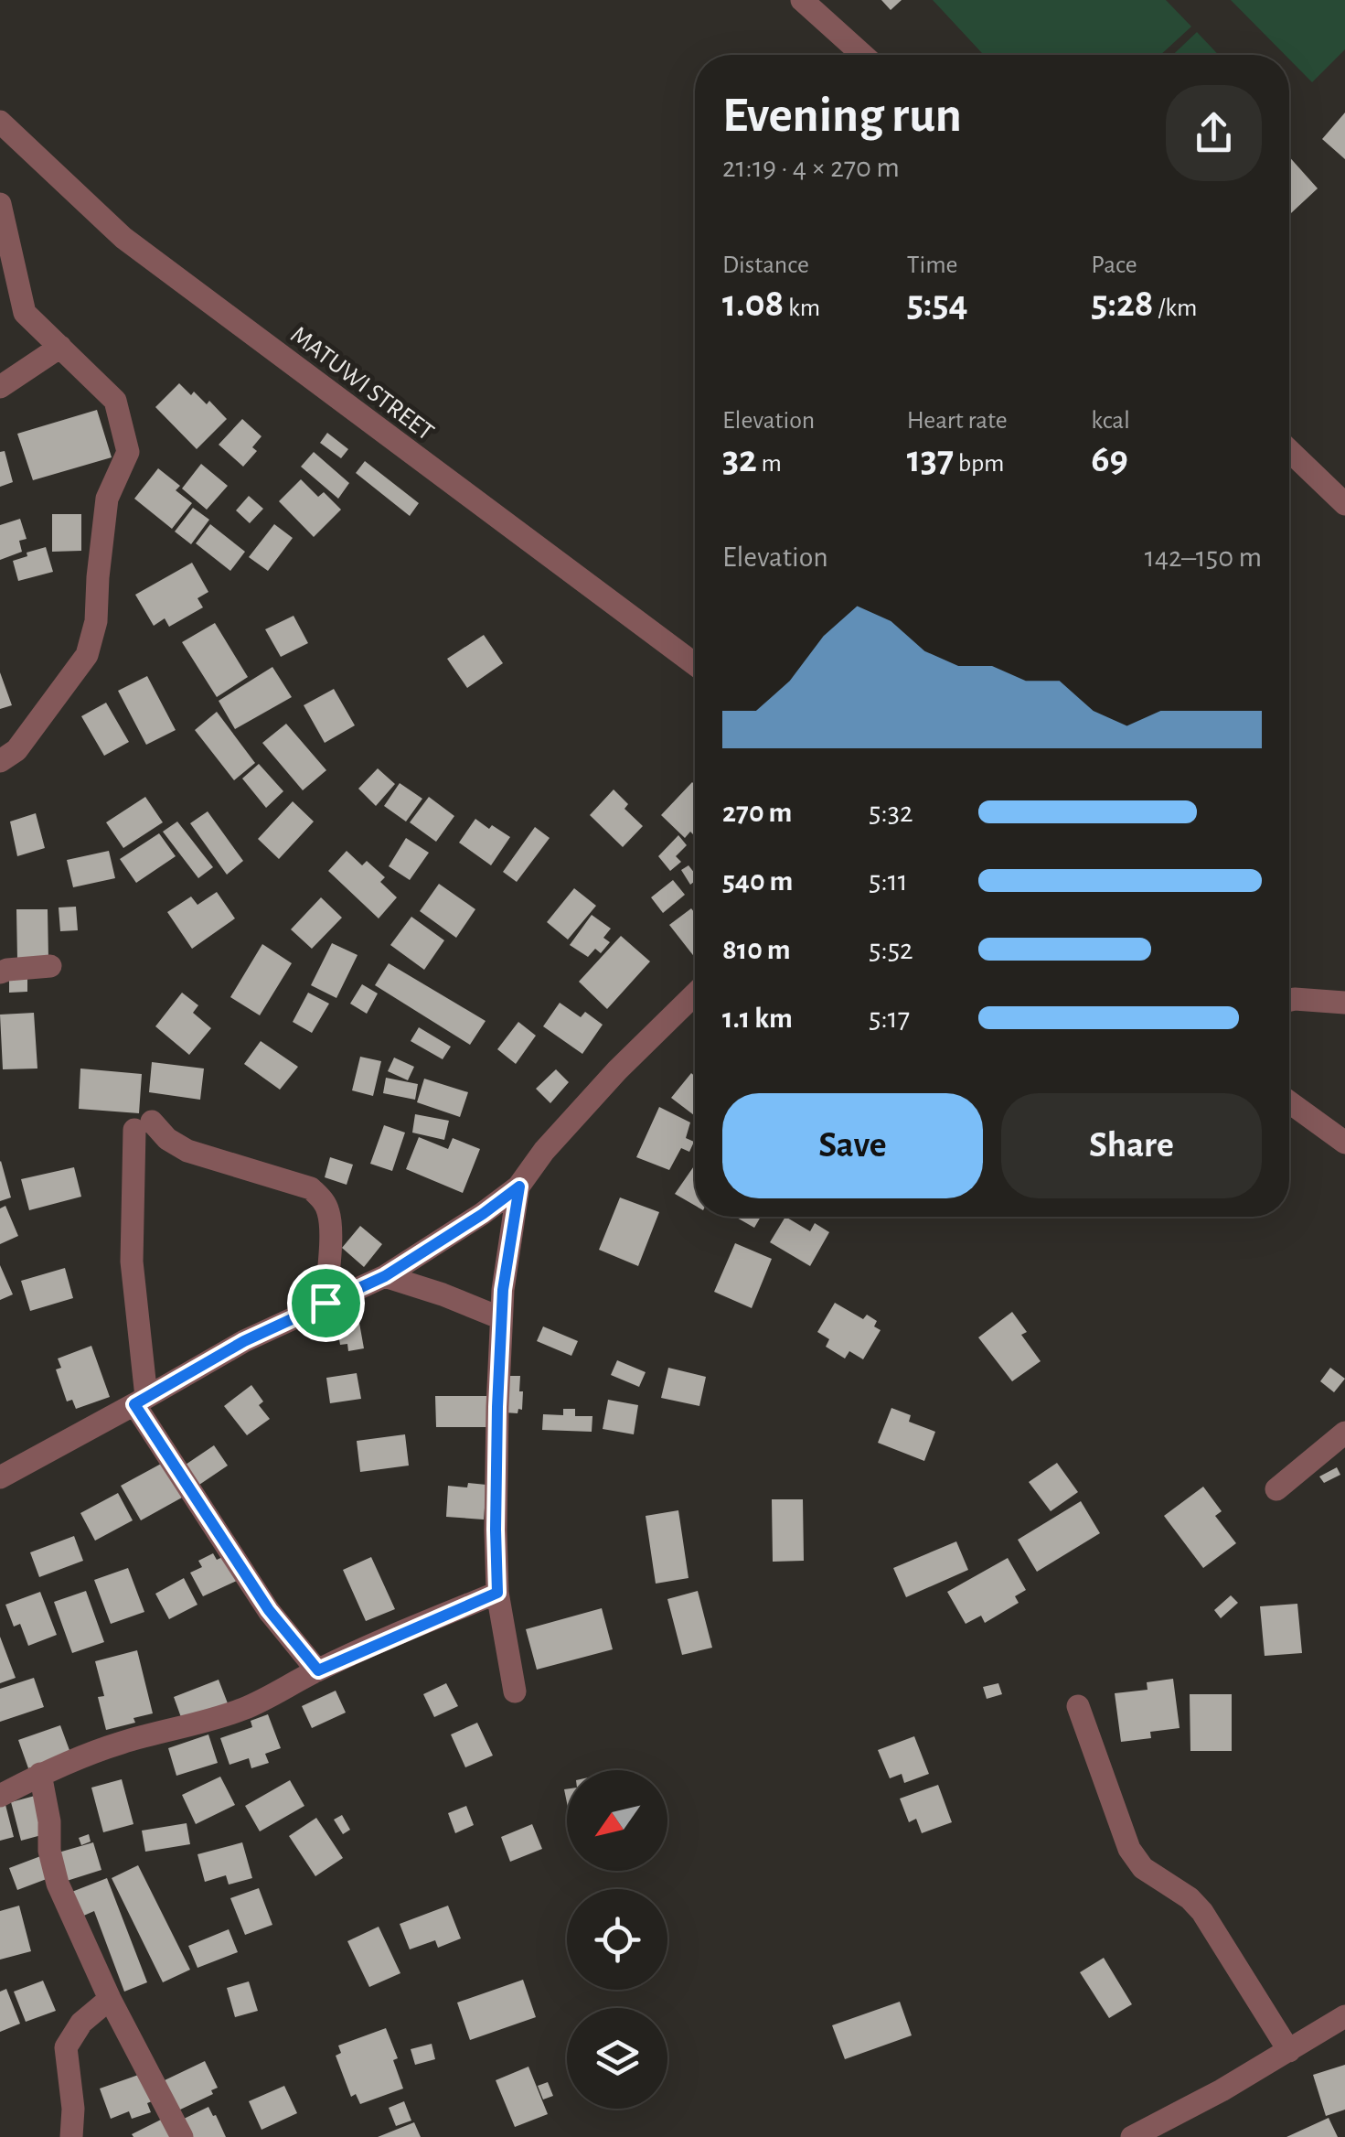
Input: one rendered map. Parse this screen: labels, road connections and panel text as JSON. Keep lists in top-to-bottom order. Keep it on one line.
{"streets":{"street":["MATUWI STREET"]},"north":"bottom left","page":{"heading":["Evening run","21:19 · 4 × 270 m"],"stats":[["Distance","1.08 km"],["Time","5:54"],["Pace","5:28 /km"],["Elevation","32 m"],["Heart rate","137 bpm"],["kcal","69"]],"chart":["Elevation","142–150 m"],"list":[{"name":"270 m","note":"5:32"},{"name":"540 m","note":"5:11"},{"name":"810 m","note":"5:52"},{"name":"1.1 km","note":"5:17"}],"buttons":["Save","Share"]}}
